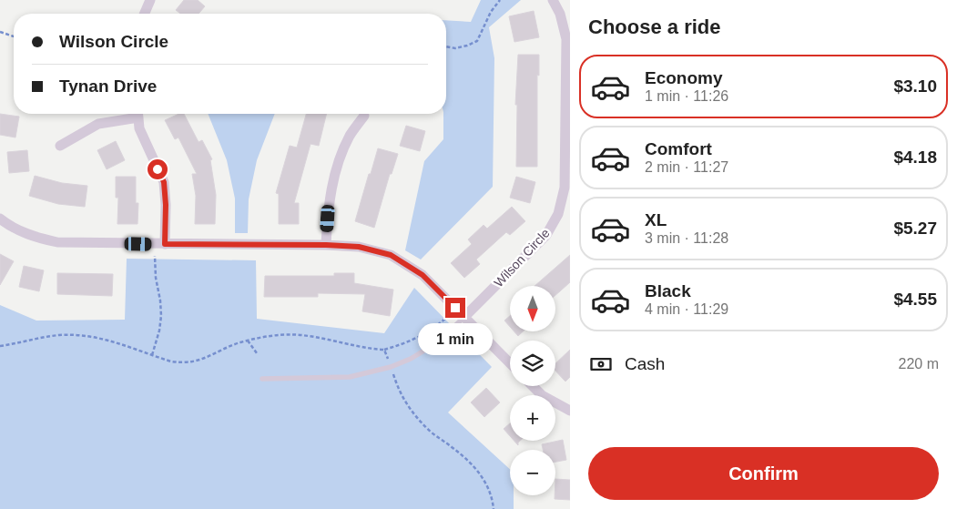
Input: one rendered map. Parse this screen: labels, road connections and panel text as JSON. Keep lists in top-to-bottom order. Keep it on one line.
{"streets":{"street":["Wilson Circle"]},"north":"bottom","page":{"heading":"Choose a ride","banner":["Wilson Circle","Tynan Drive"],"list":[{"name":"Economy","note":"1 min · 11:26","value":"$3.10"},{"name":"Comfort","note":"2 min · 11:27","value":"$4.18"},{"name":"XL","note":"3 min · 11:28","value":"$5.27"},{"name":"Black","note":"4 min · 11:29","value":"$4.55"}],"map_buttons":["+","−"],"bubble":"1 min","pay":["Cash","220 m"],"buttons":"Confirm"}}
